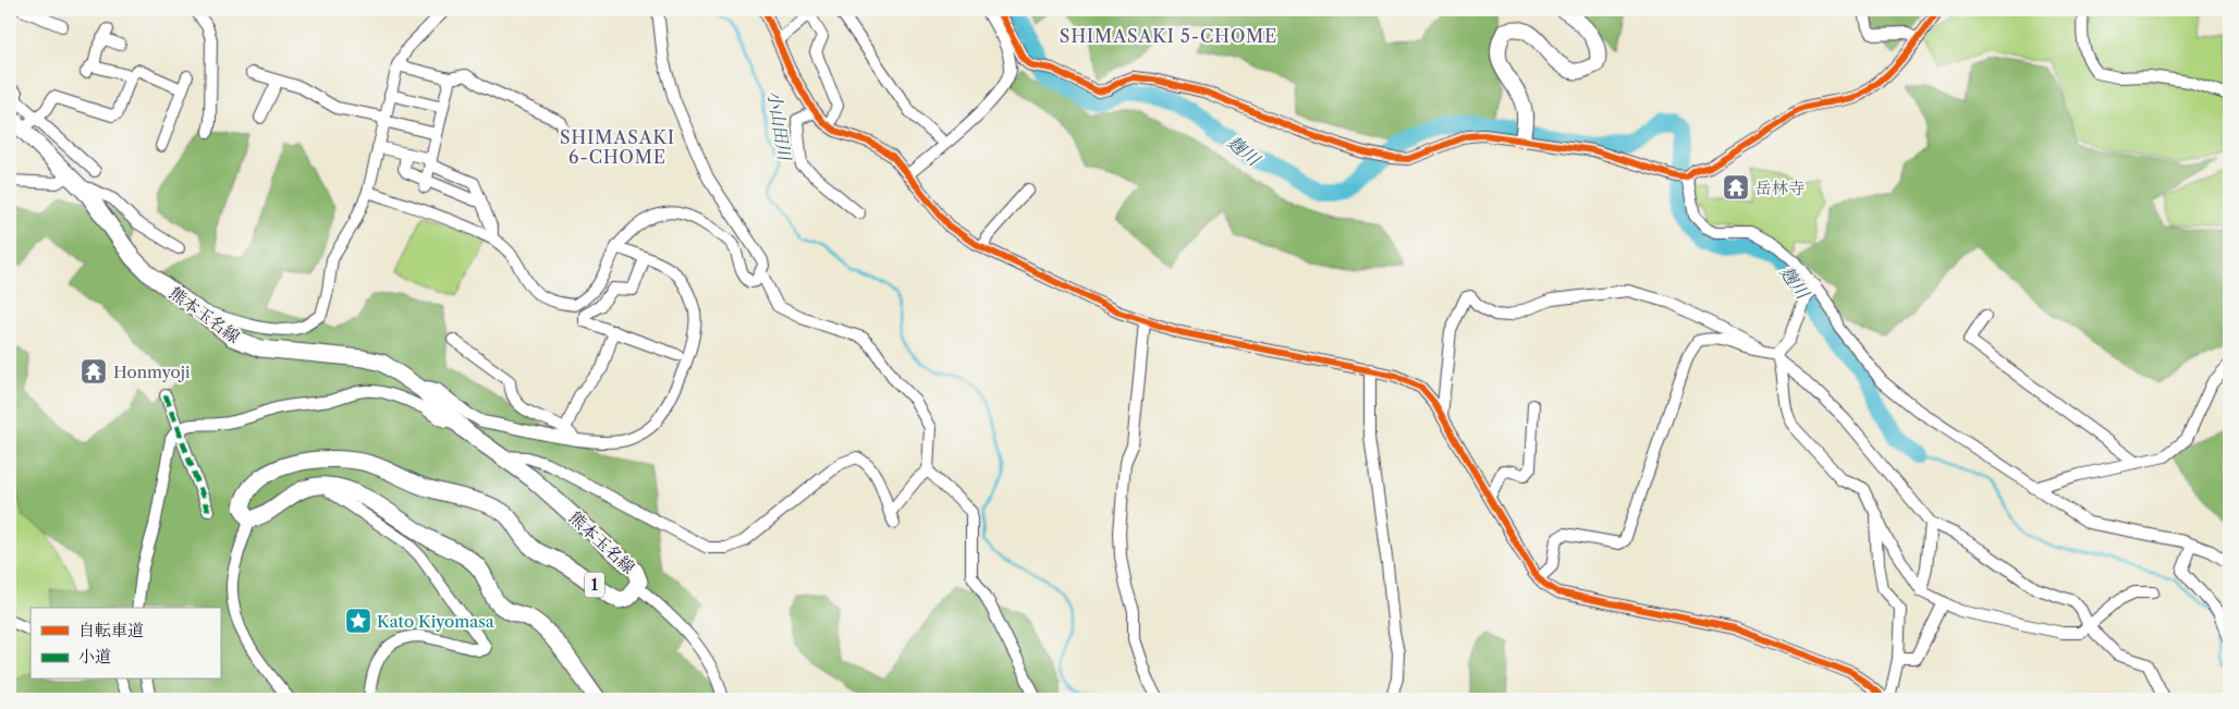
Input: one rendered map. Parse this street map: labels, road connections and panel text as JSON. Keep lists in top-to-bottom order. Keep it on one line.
{"streets":{"main road":["熊本玉名線","1"]},"districts":["SHIMASAKI 5-CHOME","SHIMASAKI 6-CHOME"],"water":["小山田川","麹川"],"places":{"temple":["岳林寺","Honmyoji"],"place":["Kato Kiyomasa"]},"legend":["自転車道","小道"]}
